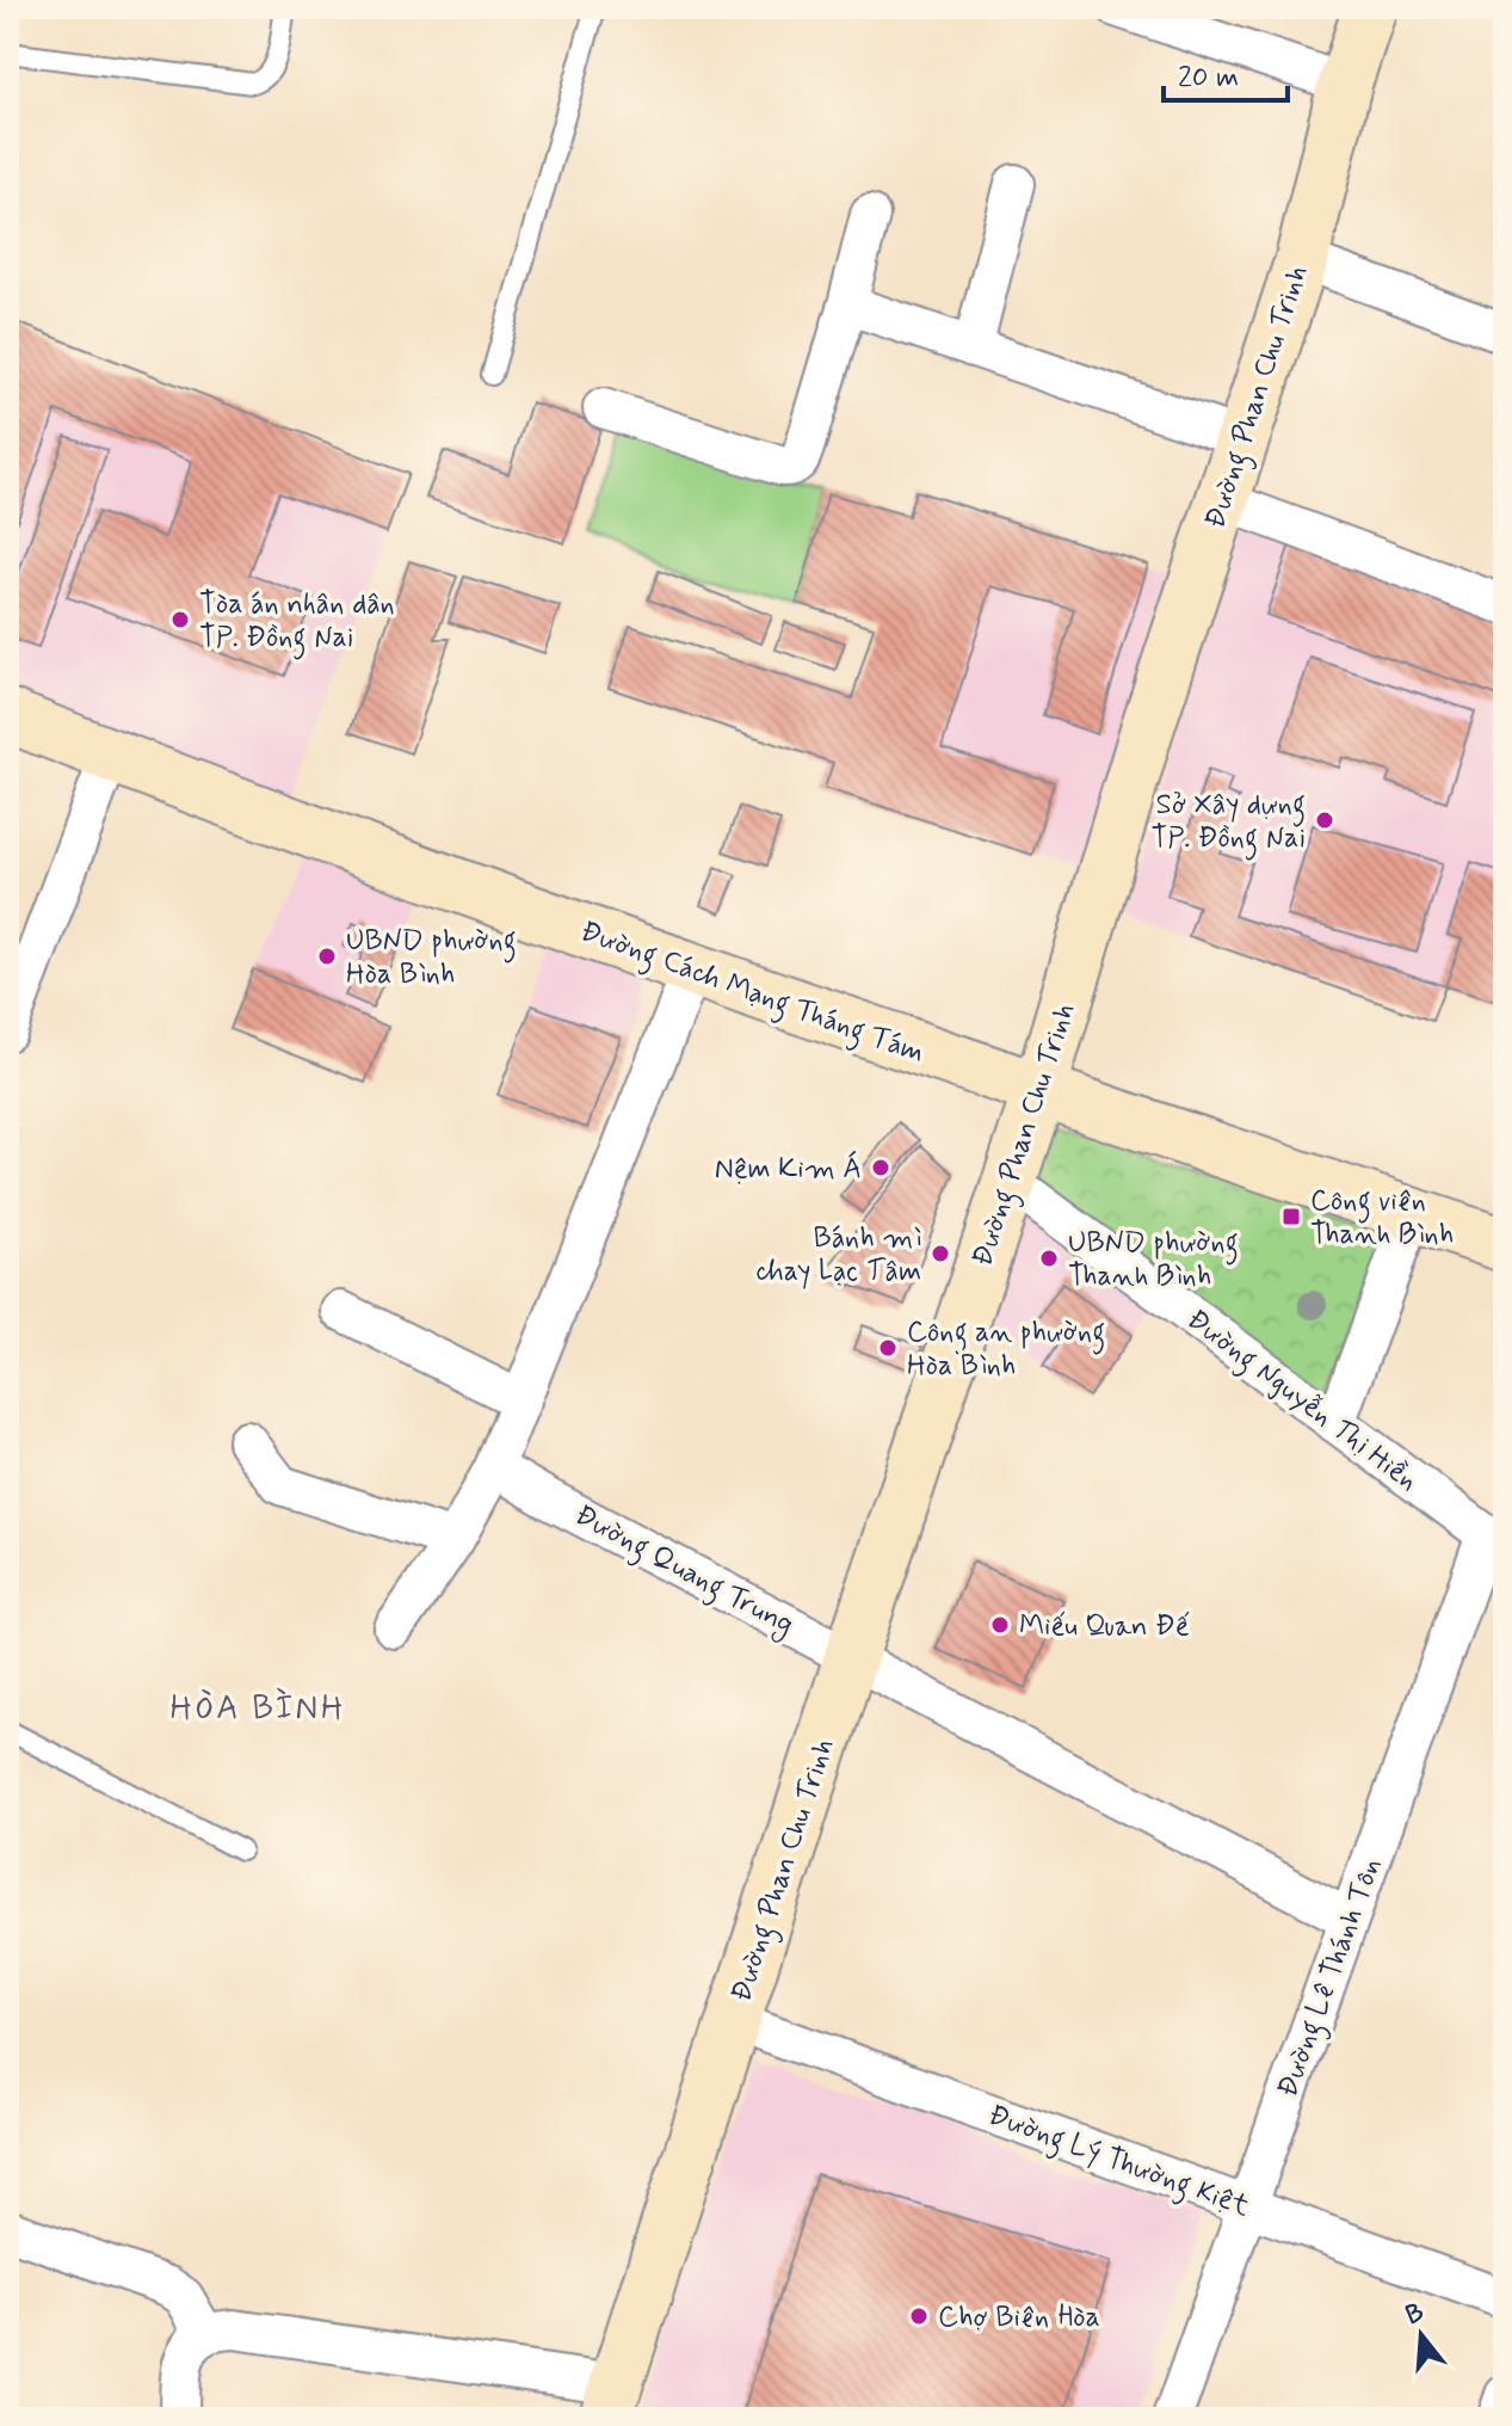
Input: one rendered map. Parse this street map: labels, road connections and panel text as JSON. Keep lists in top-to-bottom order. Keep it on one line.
{"streets":{"street":["Đường Phan Chu Trinh","Đường Cách Mạng Tháng Tám","Đường Nguyễn Thị Hiền","Đường Quang Trung","Đường Lê Thánh Tôn","Đường Lý Thường Kiệt"]},"crossings":[["Đường Phan Chu Trinh","Đường Cách Mạng Tháng Tám"],["Đường Phan Chu Trinh","Đường Nguyễn Thị Hiền"],["Đường Phan Chu Trinh","Đường Quang Trung"],["Đường Phan Chu Trinh","Đường Lý Thường Kiệt"],["Đường Nguyễn Thị Hiền","Đường Lê Thánh Tôn"],["Đường Quang Trung","Đường Lê Thánh Tôn"],["Đường Lê Thánh Tôn","Đường Lý Thường Kiệt"]],"districts":["HÒA BÌNH"],"places":{"other":["Tòa án nhân dân TP. Đồng Nai","Sở Xây dựng TP. Đồng Nai","UBND phường Hòa Bình","Nệm Kim Á","Bánh mì chay Lạc Tâm","UBND phường Thanh Bình","Công an phường Hòa Bình","Miếu Quan Đế","Chợ Biên Hòa"],"transit":["Công viên Thanh Bình"]},"scale_bar":"20 m","north":"top"}
